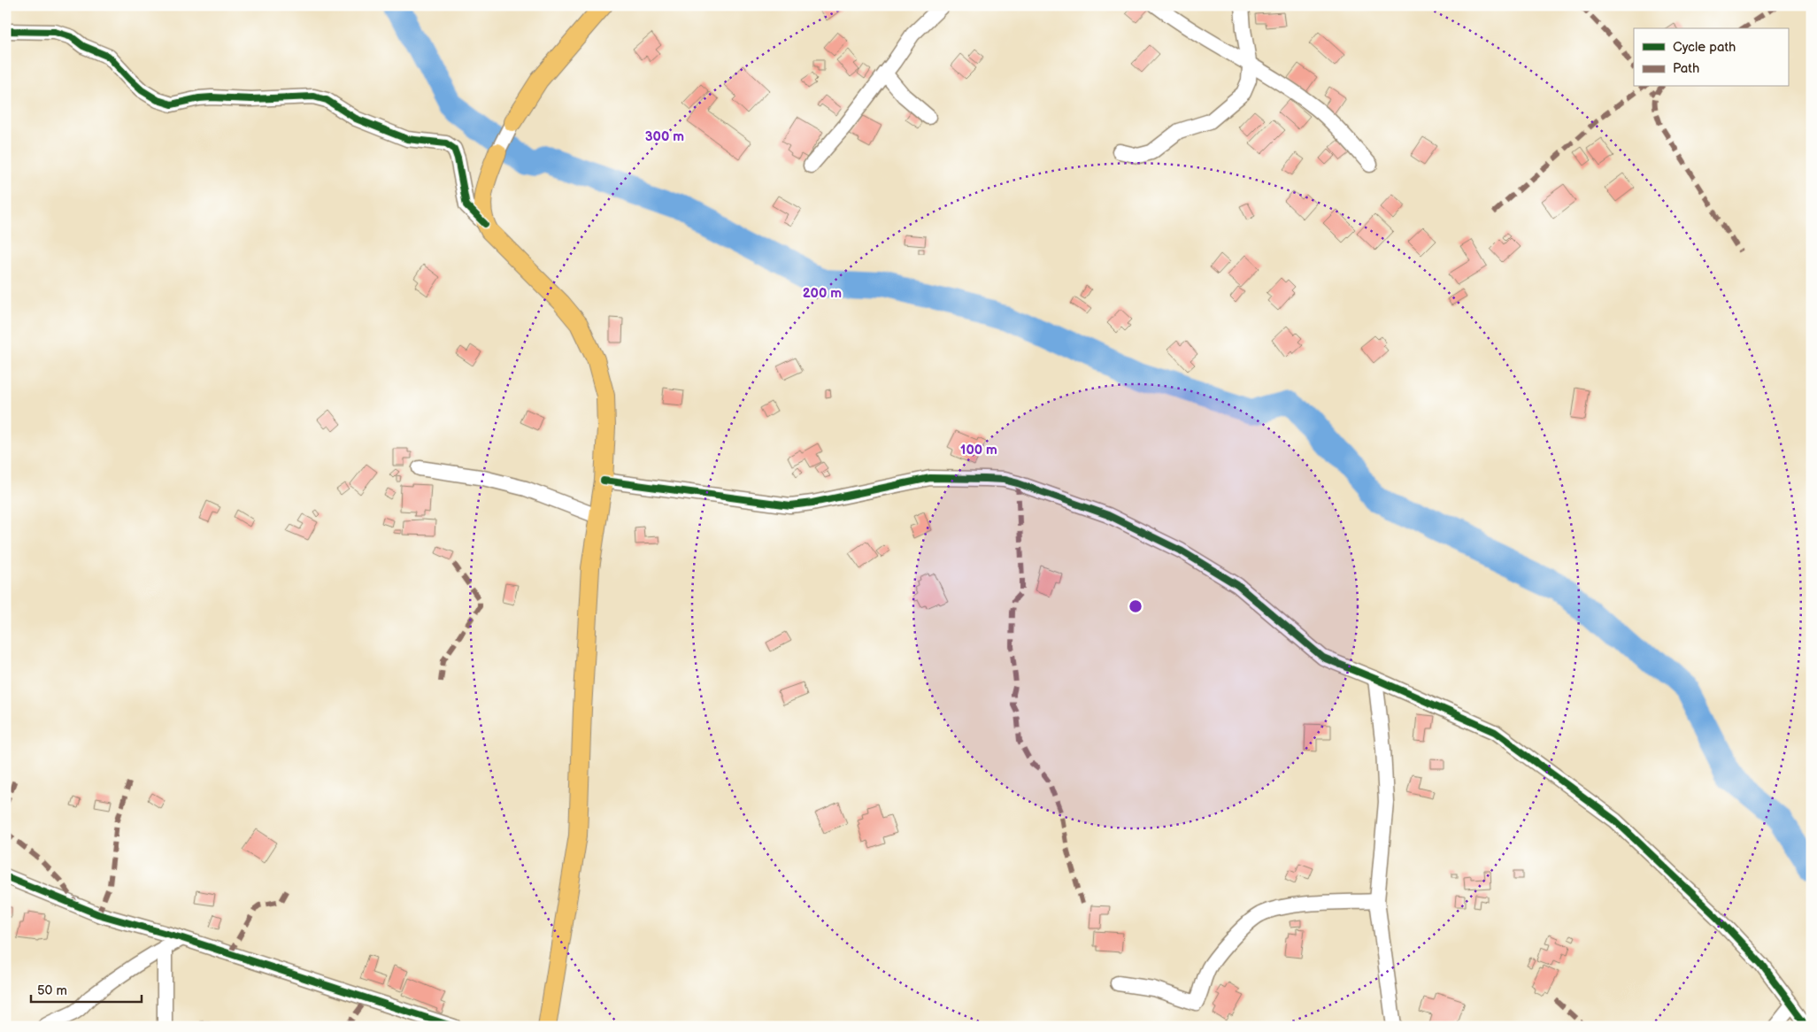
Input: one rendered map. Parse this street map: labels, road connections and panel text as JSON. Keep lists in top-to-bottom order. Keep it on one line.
{"legend":["Cycle path","Path"],"scale_bar":"50 m","rings":["300 m","200 m","100 m"]}
